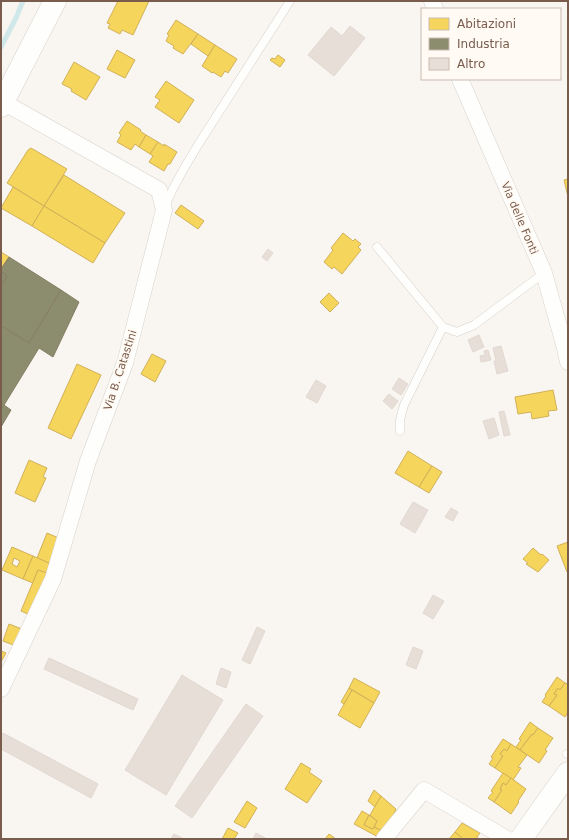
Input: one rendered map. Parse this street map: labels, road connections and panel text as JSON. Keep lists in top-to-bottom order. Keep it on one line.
{"streets":{"street":["Via delle Fonti","Via B. Catastini"]},"legend":["Abitazioni","Industria","Altro"]}
